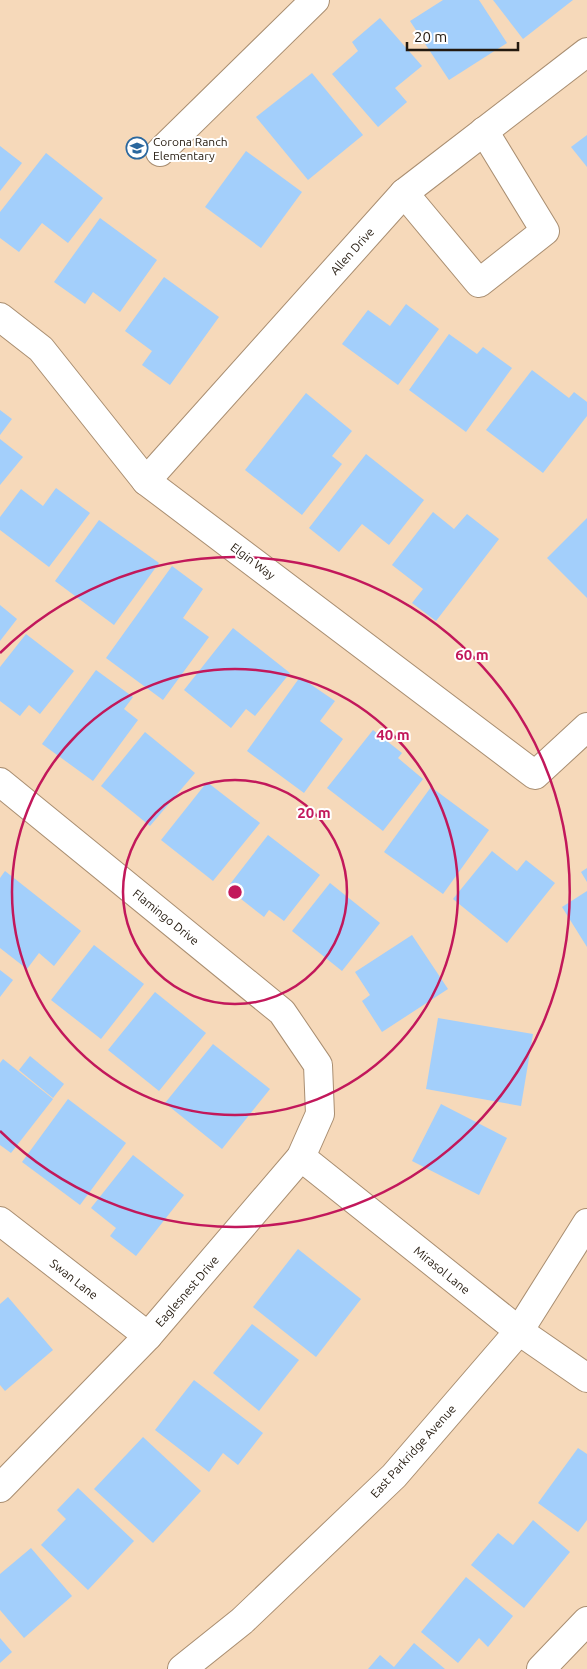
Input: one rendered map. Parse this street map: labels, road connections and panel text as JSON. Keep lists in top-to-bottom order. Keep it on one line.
{"streets":{"street":["Allen Drive","Elgin Way","Flamingo Drive","Mirasol Lane","Swan Lane","Eaglesnest Drive","East Parkridge Avenue"]},"crossings":[["Allen Drive","Elgin Way"],["Flamingo Drive","Eaglesnest Drive"],["Mirasol Lane","Eaglesnest Drive"],["Mirasol Lane","East Parkridge Avenue"],["Swan Lane","Eaglesnest Drive"]],"places":{"school or university":["Corona Ranch Elementary"]},"scale_bar":"20 m","rings":["60 m","40 m","20 m"]}
